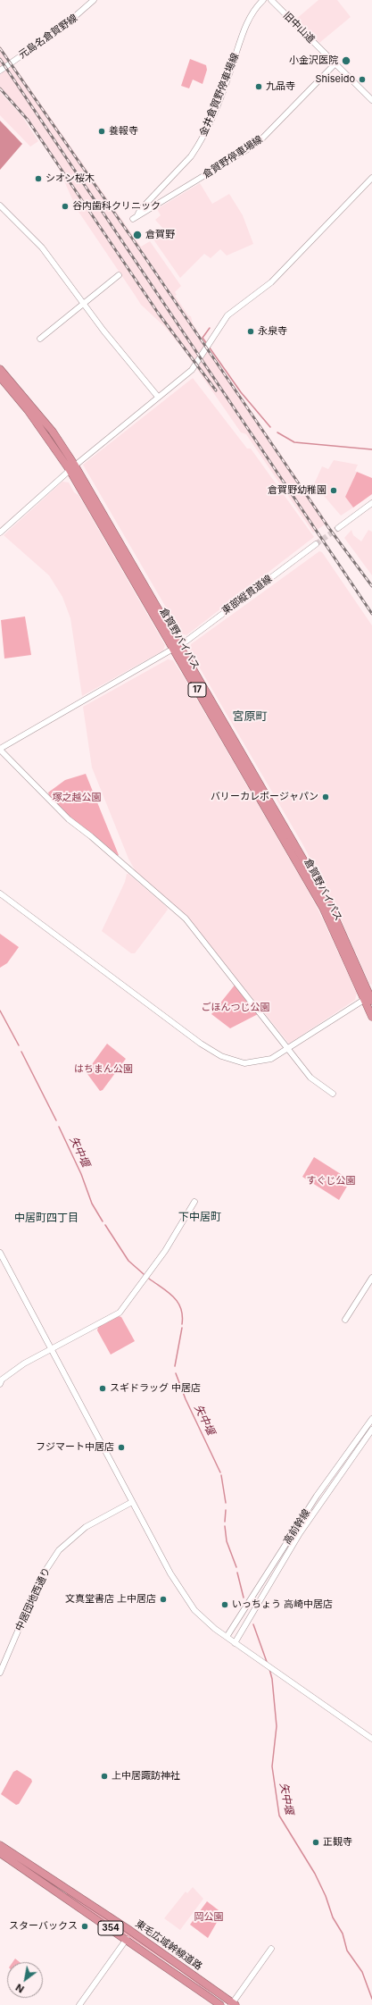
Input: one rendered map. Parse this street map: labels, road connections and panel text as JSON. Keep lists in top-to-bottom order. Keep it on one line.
{"streets":{"highway":["倉賀野バイパス","17","354","東毛広域幹線道路"],"street":["旧中山道","元島名倉賀野線","金井倉賀野停車場線","倉賀野停車場線","東部縦貫道線","高前幹線","中居団地西通り"]},"crossings":[["旧中山道","倉賀野停車場線"],["金井倉賀野停車場線","倉賀野停車場線"],["東部縦貫道線","倉賀野バイパス"]],"districts":["宮原町","下中居町","中居町四丁目"],"water":["矢中堰"],"parks":["塚之越公園","ごほんつじ公園","はちまん公園","すぐじ公園","岡公園"],"places":["小金沢医院","Shiseido","九品寺","養報寺","シオン桜木","谷内歯科クリニック","倉賀野","永泉寺","倉賀野幼稚園","バリーカレボージャパン","スギドラッグ 中居店","フジマート中居店","文真堂書店 上中居店","いっちょう 高崎中居店","上中居諏訪神社","正観寺","スターバックス"],"north":"bottom left"}
